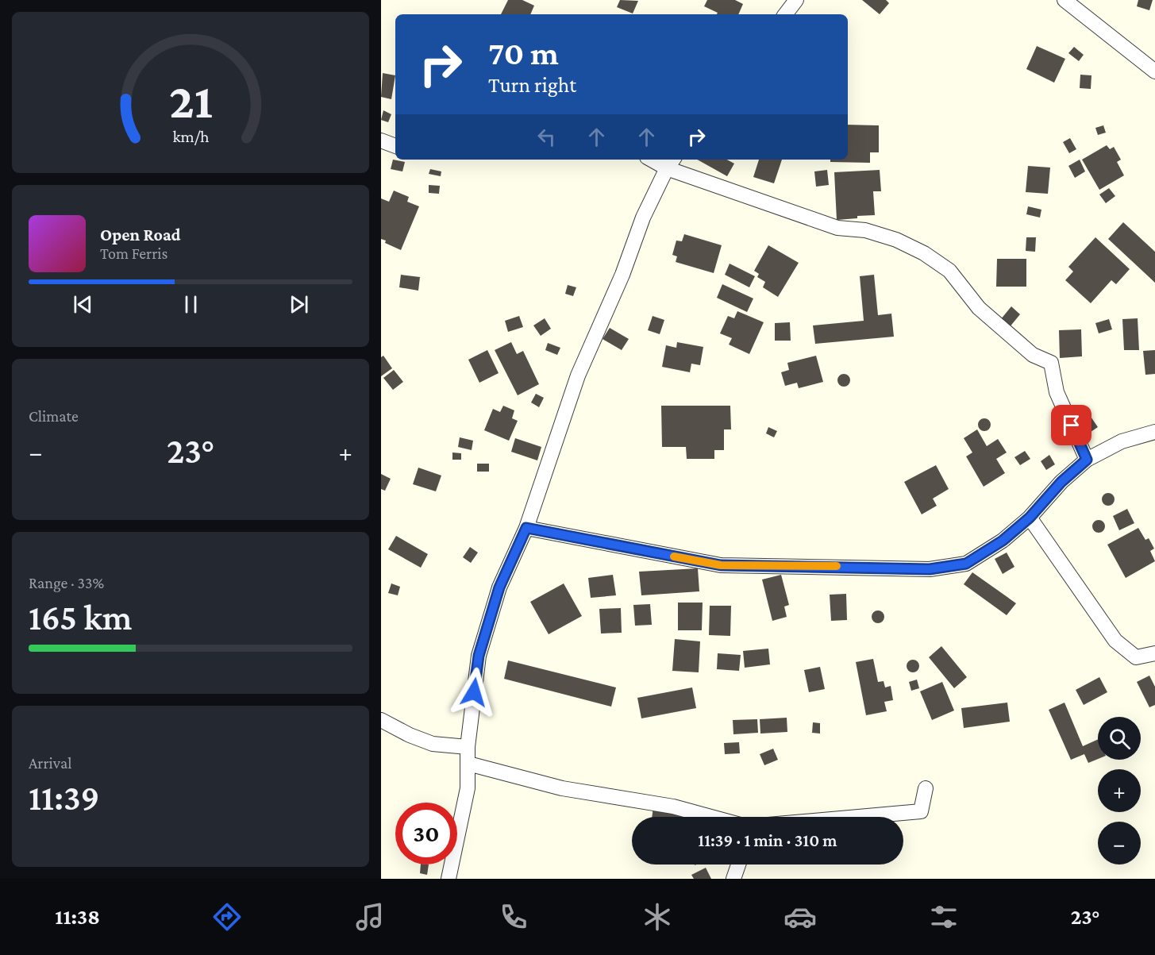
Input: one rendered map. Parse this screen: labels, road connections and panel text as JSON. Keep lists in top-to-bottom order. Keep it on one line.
{"page":{"turn":["70 m","Turn right"],"song":["Open Road","Tom Ferris"],"tile":["Climate",["Range · 33%","165 km"],["Arrival","11:39"]],"heat":["−","23°","+"],"map_buttons":["+","−"],"limit":"30","trip":"11:39 · 1 min · 310 m","tabs":["11:38","23°"],"gauge":["21","km/h"]}}
